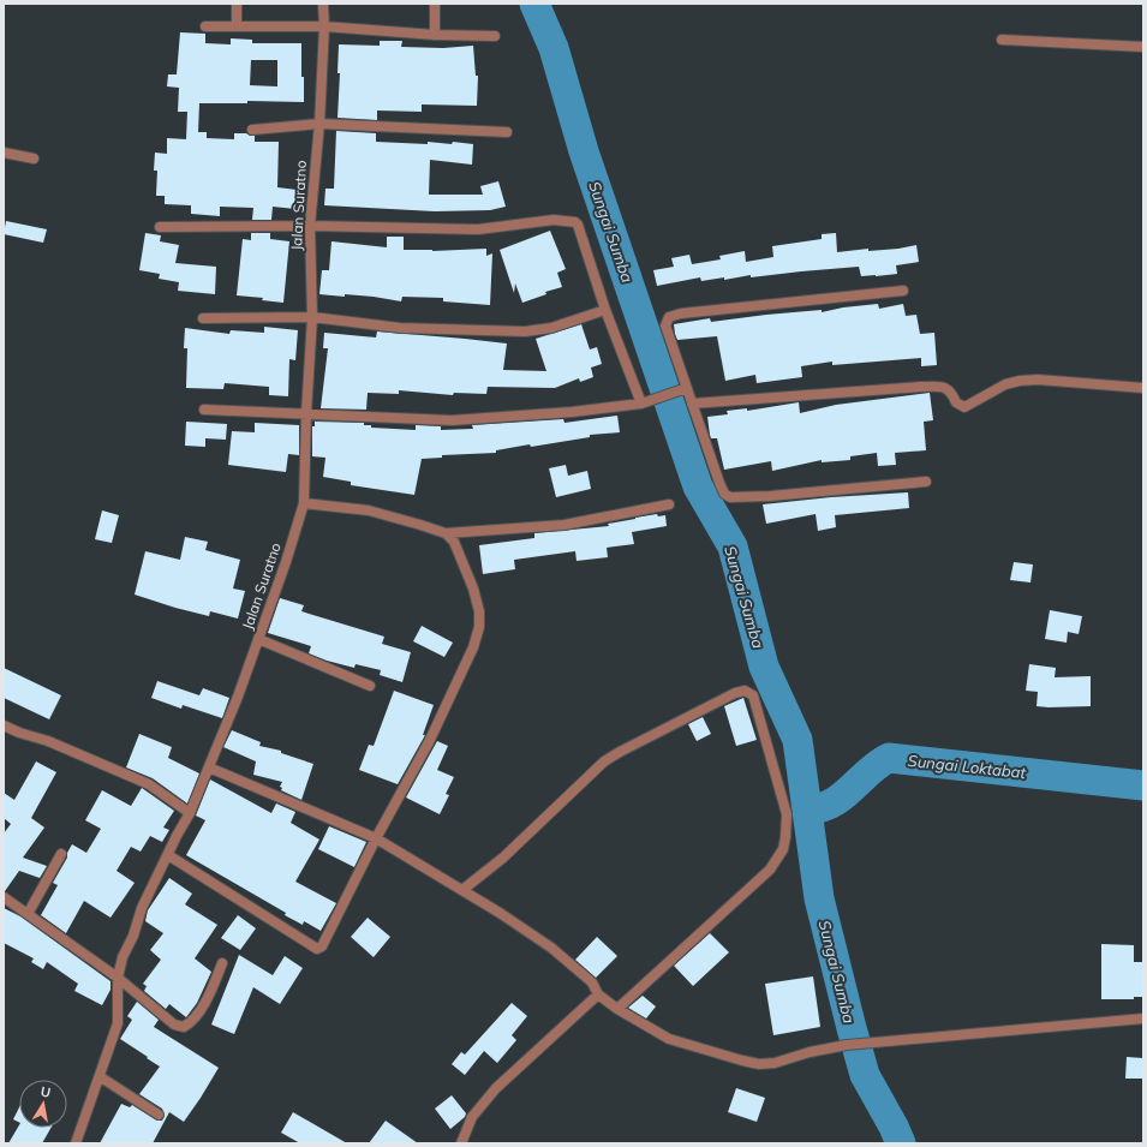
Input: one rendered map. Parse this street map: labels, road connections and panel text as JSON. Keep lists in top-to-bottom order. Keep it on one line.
{"streets":{"street":["Jalan Suratno"]},"water":["Sungai Sumba","Sungai Loktabat"],"north":"top"}
